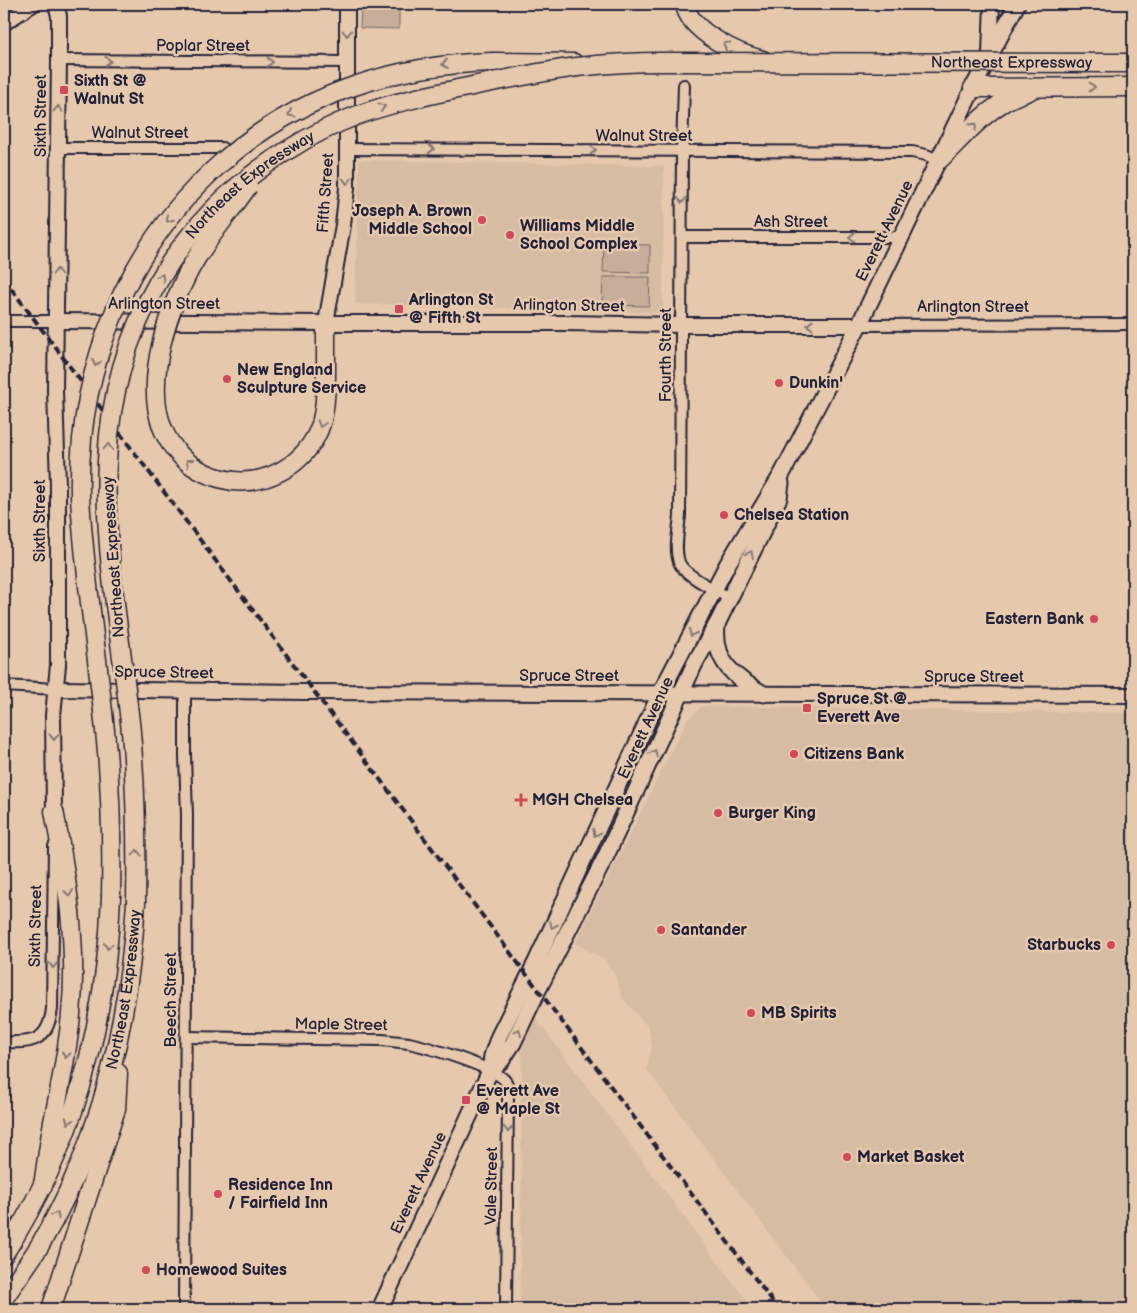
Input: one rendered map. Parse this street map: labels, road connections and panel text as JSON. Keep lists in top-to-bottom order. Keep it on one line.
{"streets":{"highway":["Northeast Expressway"],"main road":["Everett Avenue"],"street":["Poplar Street","Sixth Street","Walnut Street","Fifth Street","Ash Street","Arlington Street","Fourth Street","Spruce Street","Beech Street","Maple Street","Vale Street"]},"crossings":[["Poplar Street","Sixth Street"],["Poplar Street","Fifth Street"],["Sixth Street","Walnut Street"],["Sixth Street","Arlington Street"],["Sixth Street","Spruce Street"],["Walnut Street","Fifth Street"],["Walnut Street","Everett Avenue"],["Walnut Street","Fourth Street"],["Fifth Street","Arlington Street"],["Ash Street","Everett Avenue"],["Ash Street","Fourth Street"],["Everett Avenue","Arlington Street"],["Everett Avenue","Fourth Street"],["Everett Avenue","Spruce Street"],["Everett Avenue","Maple Street"],["Everett Avenue","Vale Street"],["Arlington Street","Fourth Street"],["Spruce Street","Beech Street"],["Beech Street","Maple Street"],["Maple Street","Vale Street"]],"one_way":["Poplar Street","Walnut Street","Fifth Street","Ash Street","Vale Street"],"places":{"transit":["Sixth St @ Walnut St","Arlington St @ Fifth St","Spruce St @ Everett Ave","Everett Ave @ Maple St"],"other":["Joseph A. Brown Middle School","Williams Middle School Complex","New England Sculpture Service","Dunkin'","Chelsea Station","Eastern Bank","Citizens Bank","Burger King","Santander","Starbucks","MB Spirits","Market Basket","Residence Inn / Fairfield Inn","Homewood Suites"],"health":["MGH Chelsea"]}}
